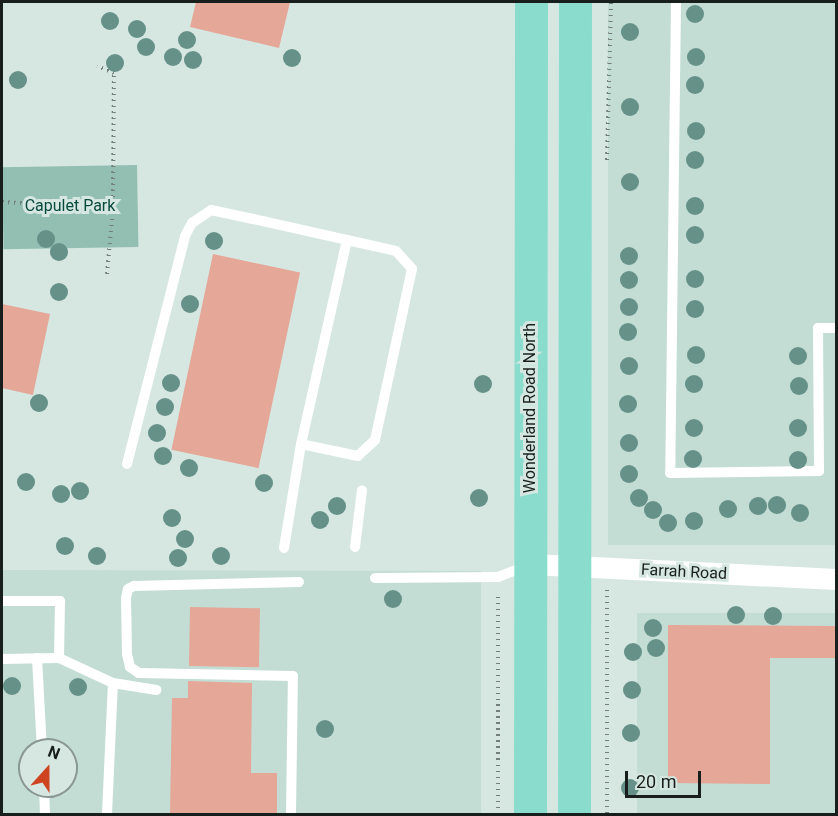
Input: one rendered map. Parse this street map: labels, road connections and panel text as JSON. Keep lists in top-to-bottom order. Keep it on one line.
{"streets":{"main road":["Wonderland Road North"],"street":["Farrah Road"]},"crossings":[["Wonderland Road North","Farrah Road"]],"parks":["Capulet Park"],"scale_bar":"20 m","north":"top"}
